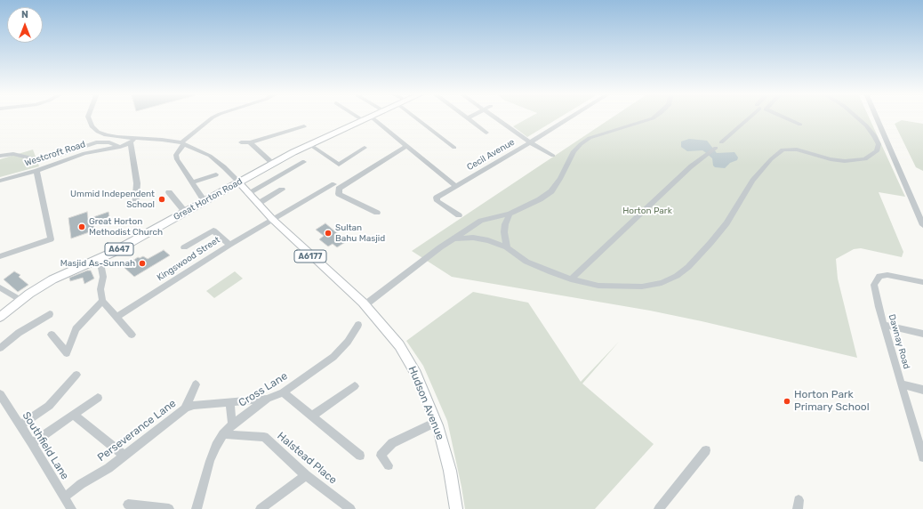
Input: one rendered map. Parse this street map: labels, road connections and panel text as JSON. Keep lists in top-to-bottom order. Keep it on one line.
{"streets":{"main road":["Great Horton Road","A647","A6177","Hudson Avenue"],"street":["Westcroft Road","Cecil Avenue","Kingswood Street","Dawnay Road","Cross Lane","Perseverance Lane","Southfield Lane","Halstead Place"]},"crossings":[["Great Horton Road","A6177"],["A6177","Kingswood Street"],["A6177","Hudson Avenue"],["Cross Lane","Perseverance Lane"],["Cross Lane","Halstead Place"],["Perseverance Lane","Southfield Lane"]],"parks":["Horton Park"],"places":["Ummid Independent School","Great Horton Methodist Church","Sultan Bahu Masjid","Masjid As-Sunnah","Horton Park Primary School"],"north":"top"}
